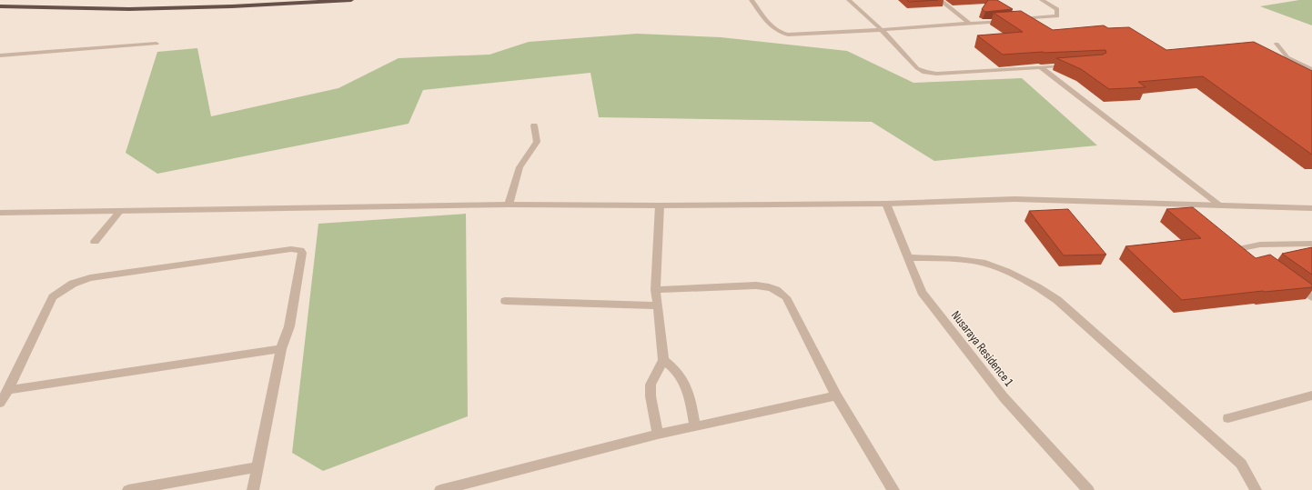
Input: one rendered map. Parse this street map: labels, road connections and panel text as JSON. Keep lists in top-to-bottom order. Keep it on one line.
{"streets":{"street":["Nusaraya Residence 1"]}}
